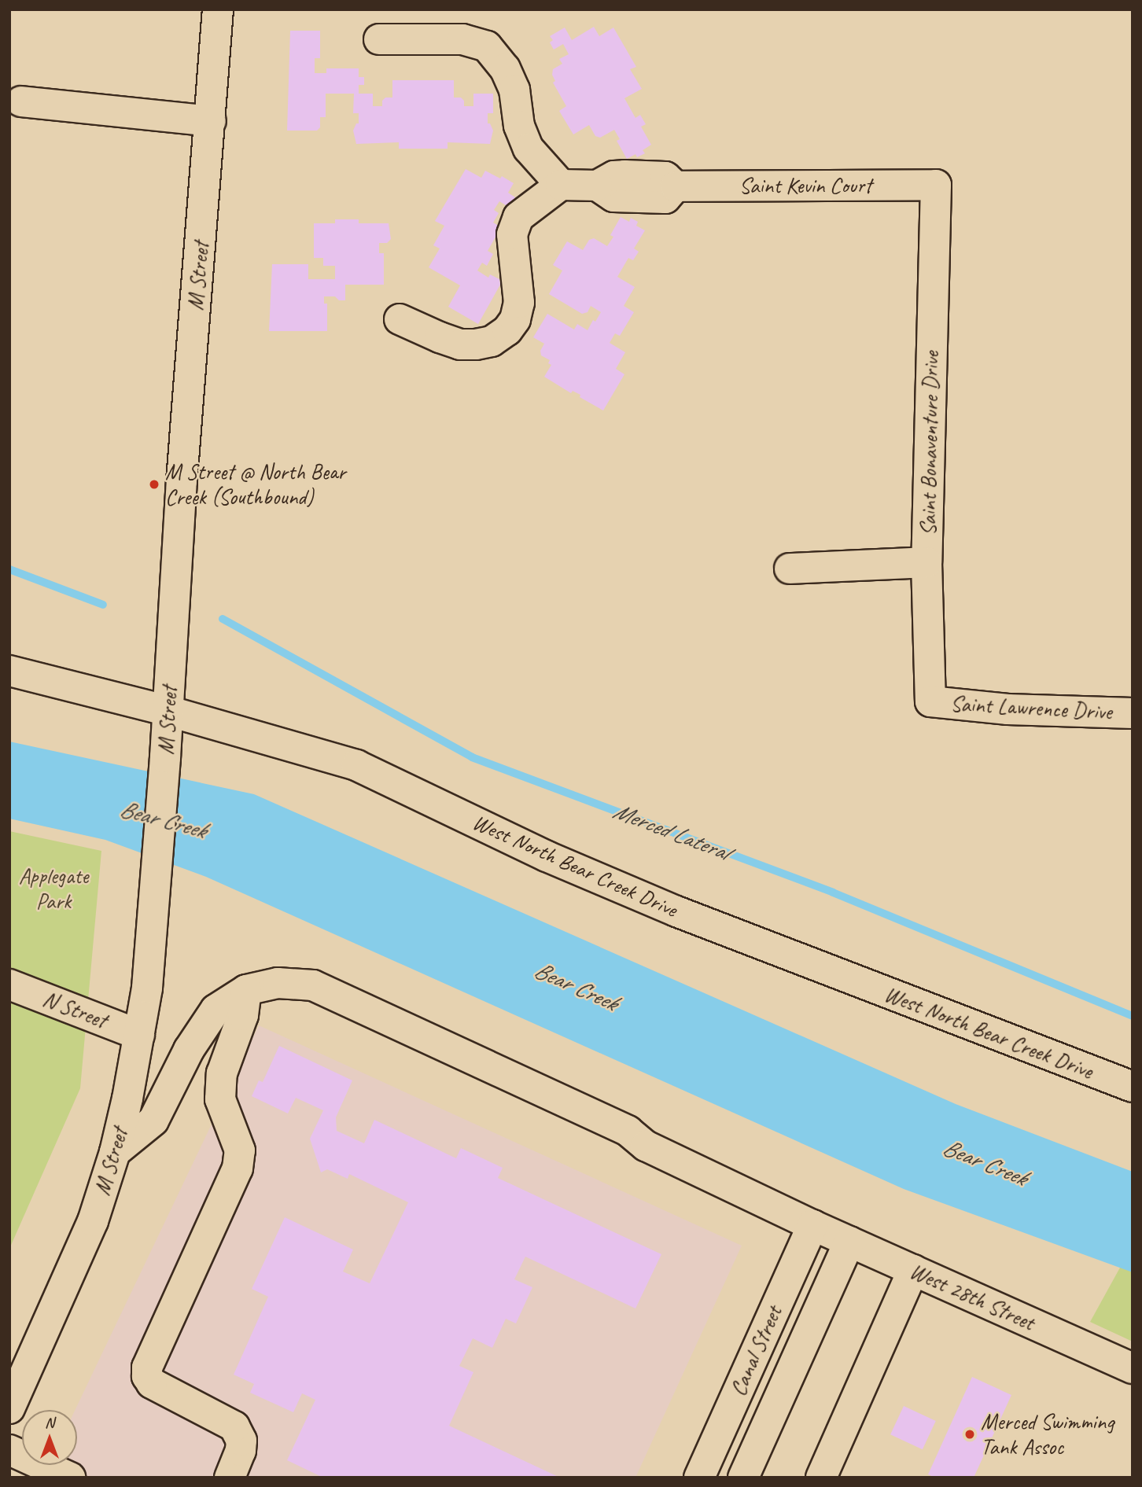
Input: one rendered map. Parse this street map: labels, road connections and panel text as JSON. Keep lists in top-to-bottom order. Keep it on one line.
{"streets":{"street":["Saint Kevin Court","M Street","Saint Bonaventure Drive","Saint Lawrence Drive","West North Bear Creek Drive","N Street","West 28th Street","Canal Street"]},"crossings":[["Saint Kevin Court","Saint Bonaventure Drive"],["M Street","West North Bear Creek Drive"],["M Street","N Street"],["Saint Bonaventure Drive","Saint Lawrence Drive"],["West 28th Street","Canal Street"]],"water":["Bear Creek","Merced Lateral"],"parks":["Applegate Park"],"places":["M Street @ North Bear Creek (Southbound)","Merced Swimming Tank Assoc"],"north":"top"}
